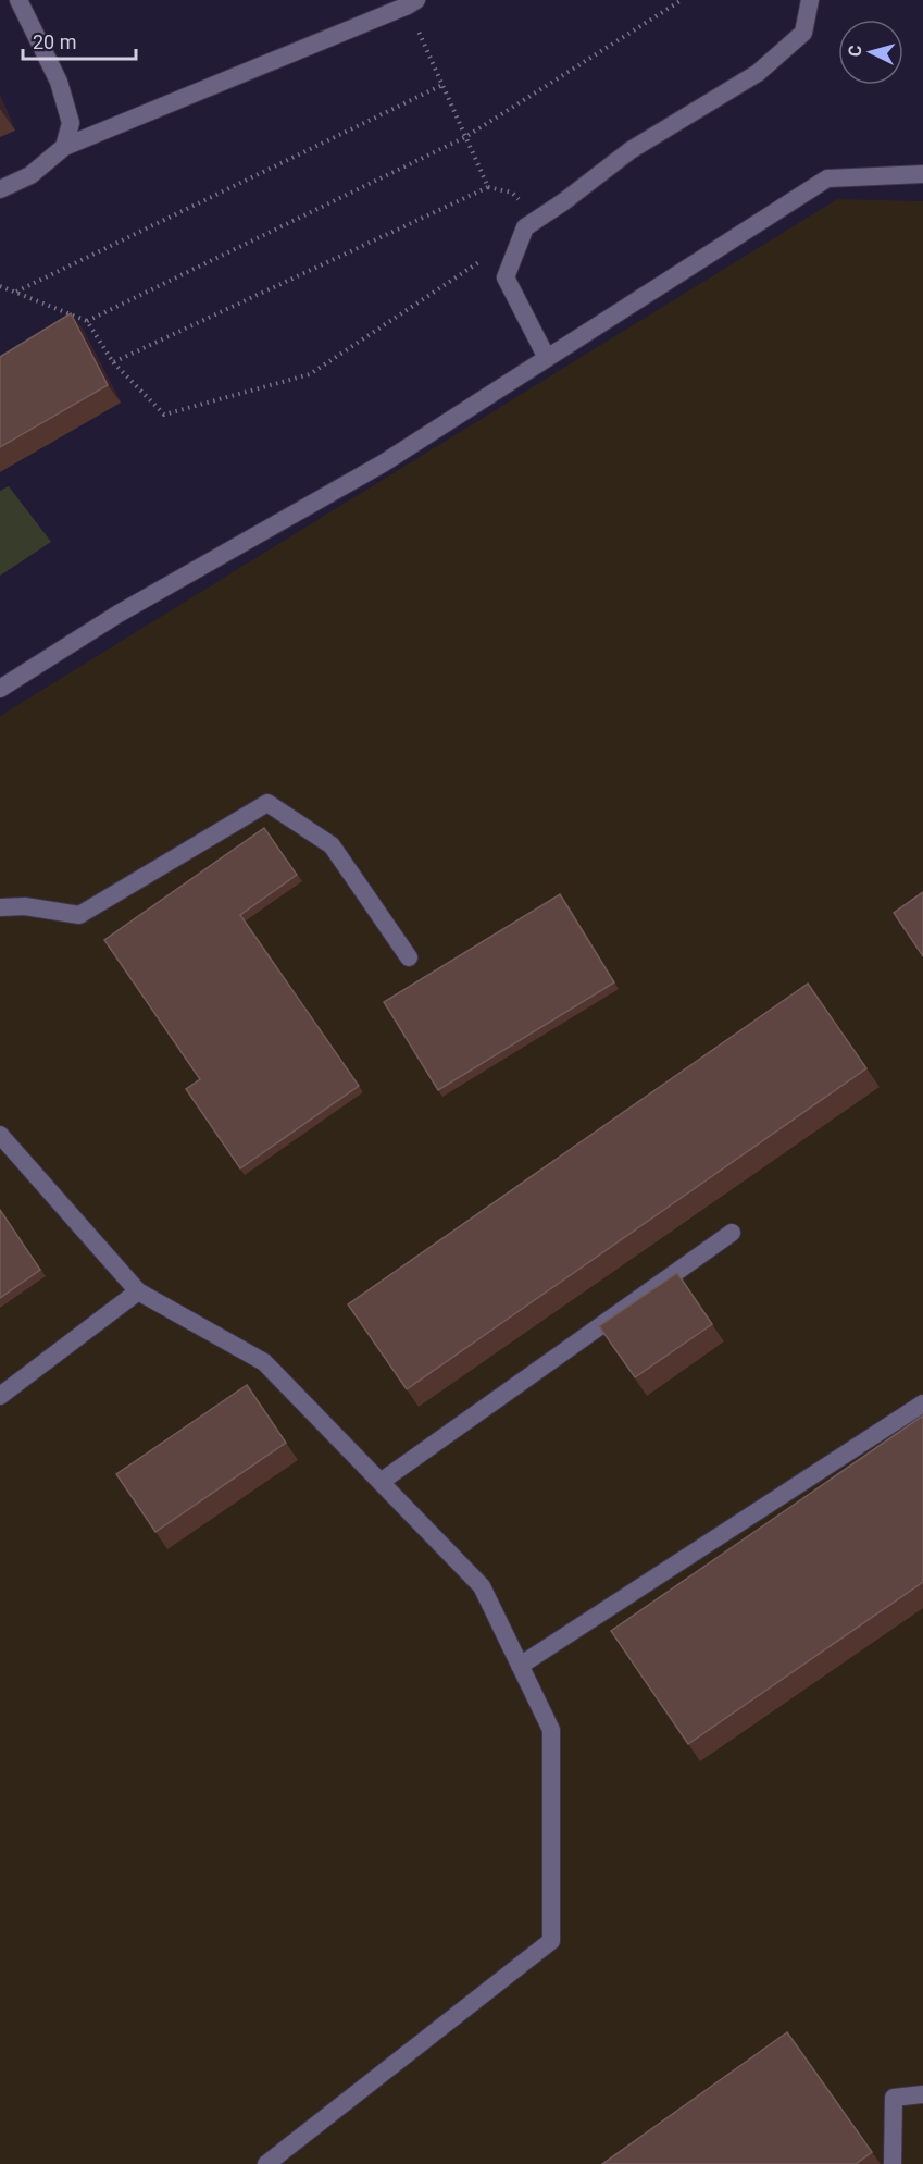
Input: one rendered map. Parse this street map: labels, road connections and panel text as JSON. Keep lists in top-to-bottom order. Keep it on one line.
{"scale_bar":"20 m","north":"left"}
